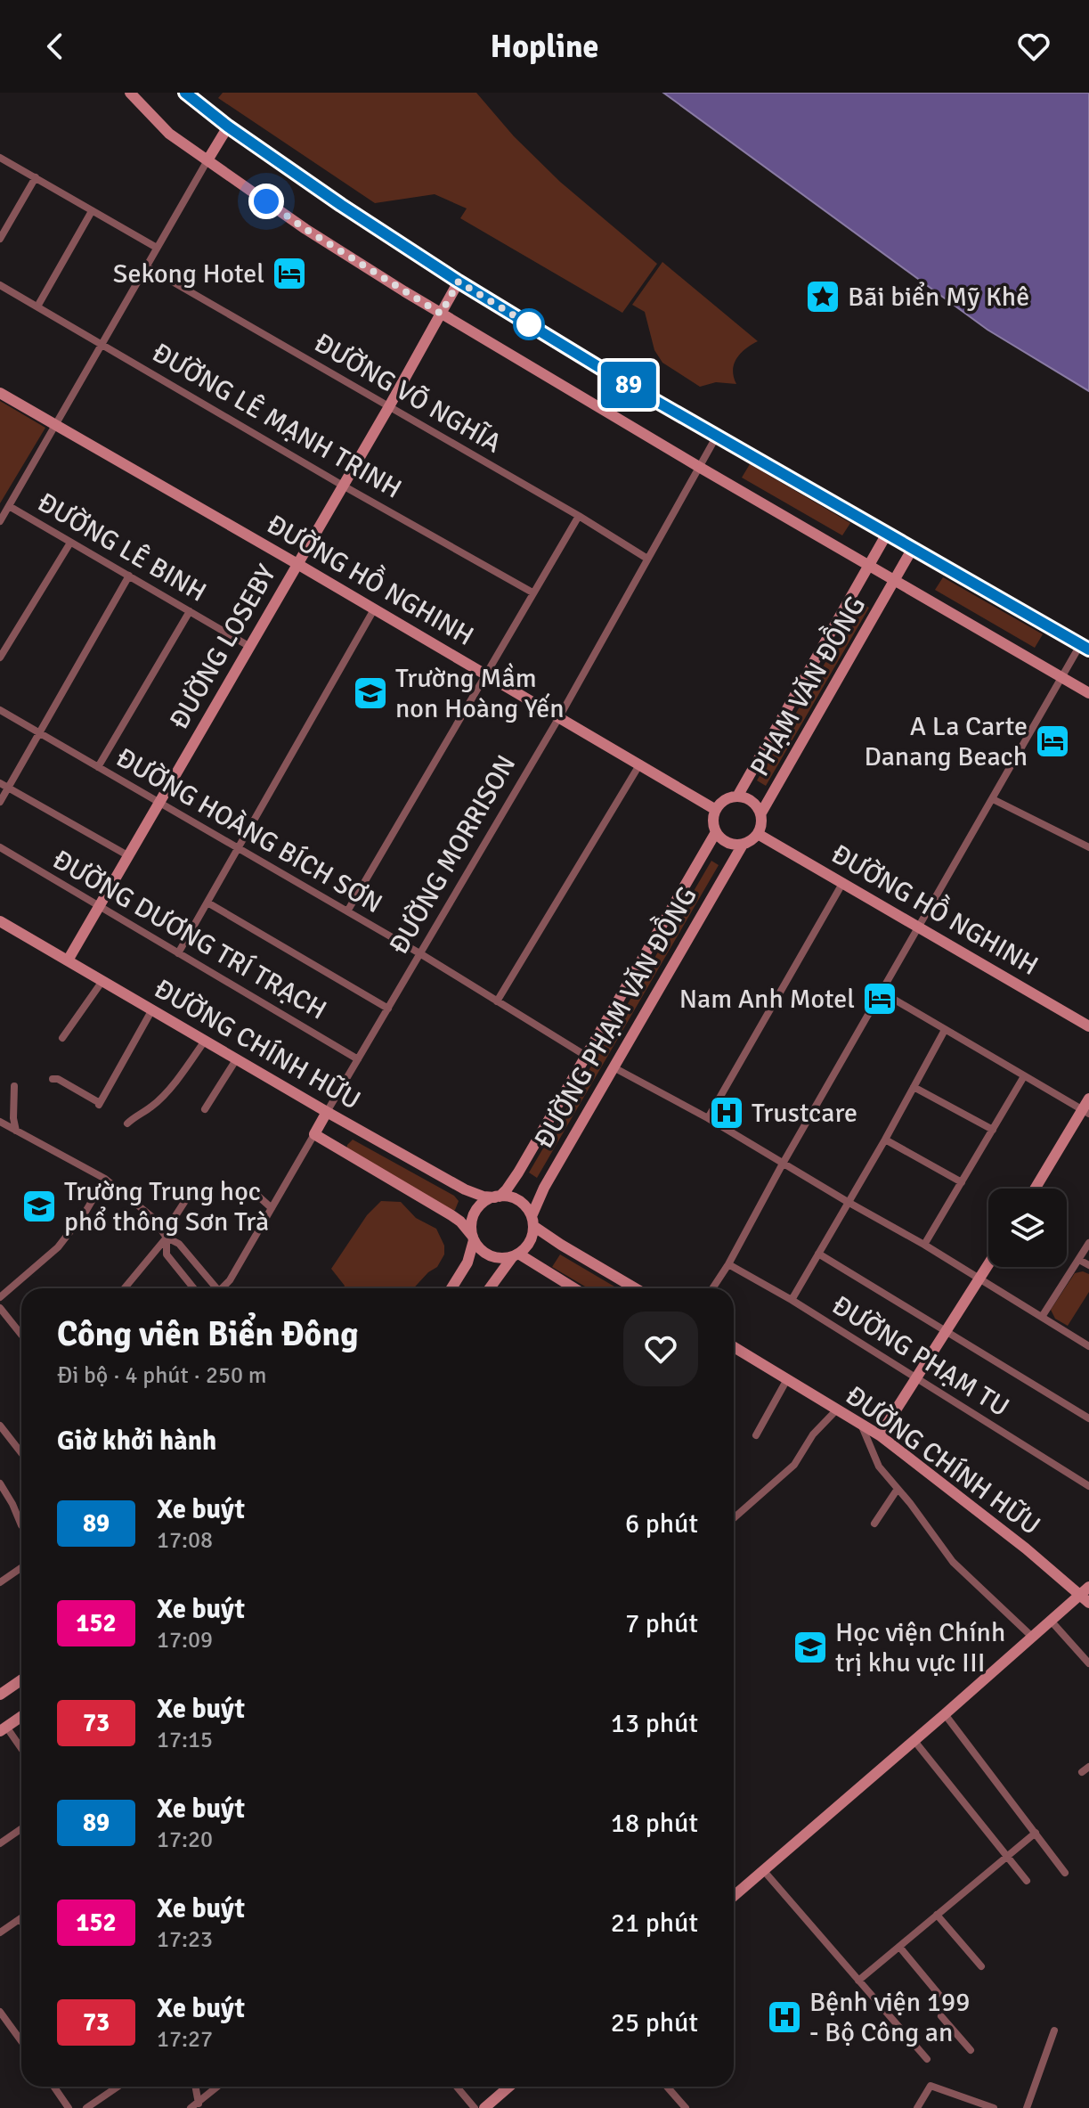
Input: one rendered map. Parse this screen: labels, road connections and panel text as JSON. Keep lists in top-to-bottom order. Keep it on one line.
{"streets":{"street":["ĐƯỜNG VÕ NGHĨA","ĐƯỜNG LÊ MẠNH TRINH","ĐƯỜNG LÊ BINH","ĐƯỜNG HỒ NGHINH","ĐƯỜNG LOSEBY","PHẠM VĂN ĐỒNG","ĐƯỜNG HOÀNG BÍCH SƠN","ĐƯỜNG MORRISON","ĐƯỜNG DƯƠNG TRÍ TRẠCH","ĐƯỜNG PHẠM VĂN ĐỒNG","ĐƯỜNG CHÍNH HỮU","ĐƯỜNG PHẠM TU"]},"crossings":[["ĐƯỜNG VÕ NGHĨA","ĐƯỜNG LOSEBY"],["ĐƯỜNG VÕ NGHĨA","ĐƯỜNG MORRISON"],["ĐƯỜNG LÊ MẠNH TRINH","ĐƯỜNG LOSEBY"],["ĐƯỜNG LÊ BINH","ĐƯỜNG LOSEBY"],["ĐƯỜNG HỒ NGHINH","ĐƯỜNG LOSEBY"],["ĐƯỜNG HỒ NGHINH","PHẠM VĂN ĐỒNG"],["ĐƯỜNG HỒ NGHINH","ĐƯỜNG MORRISON"],["ĐƯỜNG HỒ NGHINH","ĐƯỜNG PHẠM VĂN ĐỒNG"],["ĐƯỜNG LOSEBY","ĐƯỜNG HOÀNG BÍCH SƠN"],["ĐƯỜNG LOSEBY","ĐƯỜNG DƯƠNG TRÍ TRẠCH"],["ĐƯỜNG LOSEBY","ĐƯỜNG CHÍNH HỮU"],["PHẠM VĂN ĐỒNG","ĐƯỜNG PHẠM VĂN ĐỒNG"],["ĐƯỜNG HOÀNG BÍCH SƠN","ĐƯỜNG MORRISON"],["ĐƯỜNG HOÀNG BÍCH SƠN","ĐƯỜNG PHẠM VĂN ĐỒNG"],["ĐƯỜNG MORRISON","ĐƯỜNG DƯƠNG TRÍ TRẠCH"],["ĐƯỜNG MORRISON","ĐƯỜNG CHÍNH HỮU"],["ĐƯỜNG PHẠM VĂN ĐỒNG","ĐƯỜNG CHÍNH HỮU"]],"places":{"hotel":["Sekong Hotel","A La Carte Danang Beach","Nam Anh Motel"],"place":["Bãi biển Mỹ Khê"],"school or university":["Trường Mầm non Hoàng Yến","Trường Trung học phổ thông Sơn Trà","Học viện Chính trị khu vực III"],"hospital":["Trustcare","Bệnh viện 199 - Bộ Công an"]},"lines":["bus line 89"],"page":{"header":"Hopline","on_map":"89","heading":[["Công viên Biển Đông","Đi bộ · 4 phút · 250 m"],"Giờ khởi hành"],"list":[{"mark":"89","name":"Xe buýt","note":"17:08","value":"6 phút"},{"mark":"152","name":"Xe buýt","note":"17:09","value":"7 phút"},{"mark":"73","name":"Xe buýt","note":"17:15","value":"13 phút"},{"mark":"89","name":"Xe buýt","note":"17:20","value":"18 phút"},{"mark":"152","name":"Xe buýt","note":"17:23","value":"21 phút"},{"mark":"73","name":"Xe buýt","note":"17:27","value":"25 phút"}]}}
